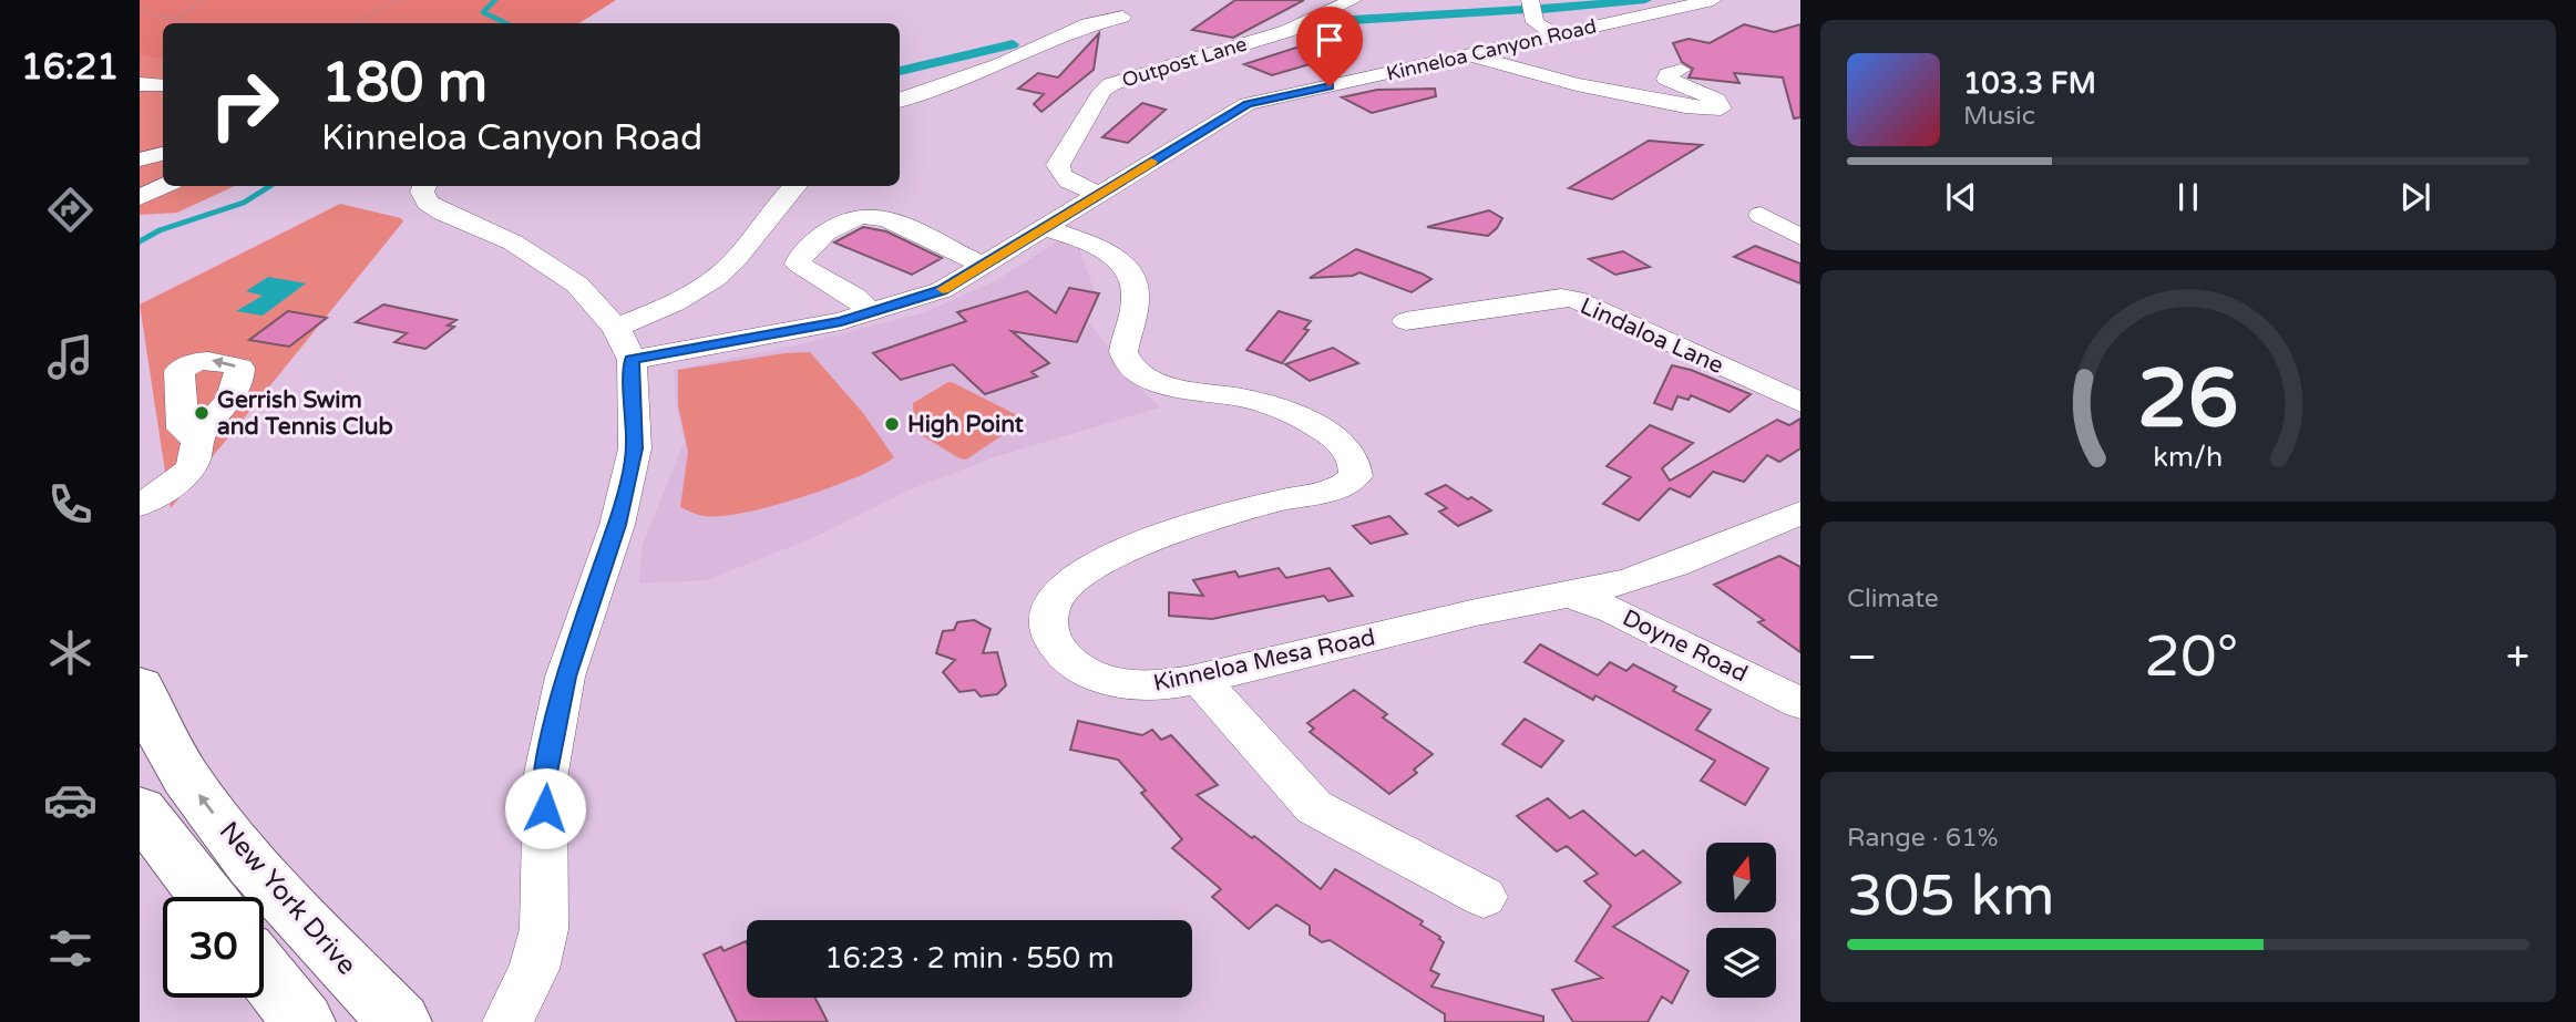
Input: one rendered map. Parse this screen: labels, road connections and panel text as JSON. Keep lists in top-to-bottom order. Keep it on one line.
{"streets":{"main road":["New York Drive"],"street":["Kinneloa Canyon Road","Outpost Lane","Lindaloa Lane","Doyne Road","Kinneloa Mesa Road"]},"crossings":[["Kinneloa Canyon Road","Outpost Lane"],["Kinneloa Canyon Road","Kinneloa Mesa Road"],["Doyne Road","Kinneloa Mesa Road"]],"places":["Gerrish Swim and Tennis Club","High Point"],"north":"top","page":{"tabs":"16:21","turn":["180 m","Kinneloa Canyon Road"],"song":["103.3 FM","Music"],"tile":["Climate",["Range · 61%","305 km"]],"heat":["−","20°","+"],"limit":"30","trip":"16:23 · 2 min · 550 m","gauge":["26","km/h"]}}
